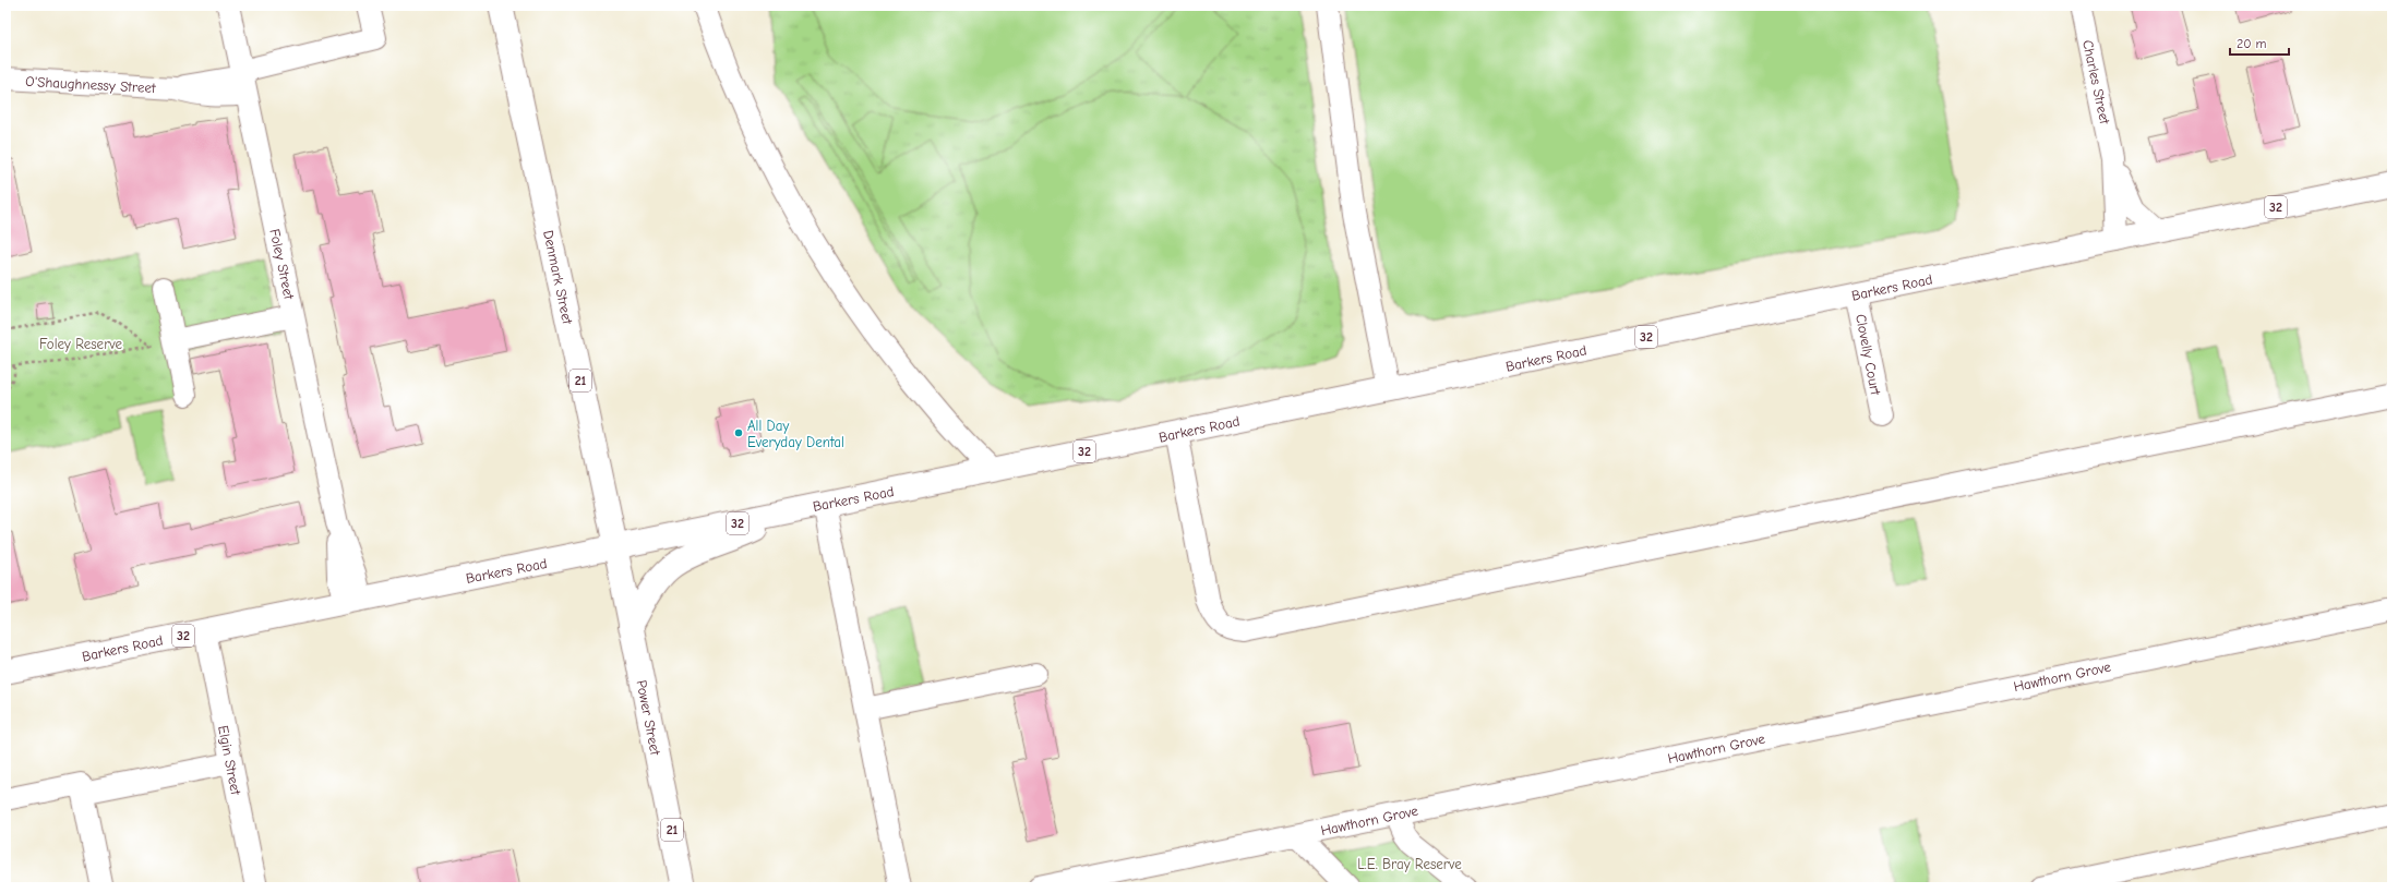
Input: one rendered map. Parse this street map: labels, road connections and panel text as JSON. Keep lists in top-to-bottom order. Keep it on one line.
{"streets":{"main road":["32","Denmark Street","Barkers Road","21","Power Street"],"street":["Charles Street","O'Shaughnessy Street","Foley Street","Clovelly Court","Hawthorn Grove","Elgin Street"]},"crossings":[["Charles Street","Barkers Road"],["O'Shaughnessy Street","Foley Street"],["Foley Street","Barkers Road"],["Denmark Street","Barkers Road"],["Denmark Street","Power Street"],["Barkers Road","Clovelly Court"],["Barkers Road","Power Street"],["Barkers Road","Elgin Street"]],"parks":["Foley Reserve","L.E. Bray Reserve"],"places":["All Day Everyday Dental"],"scale_bar":"20 m"}
